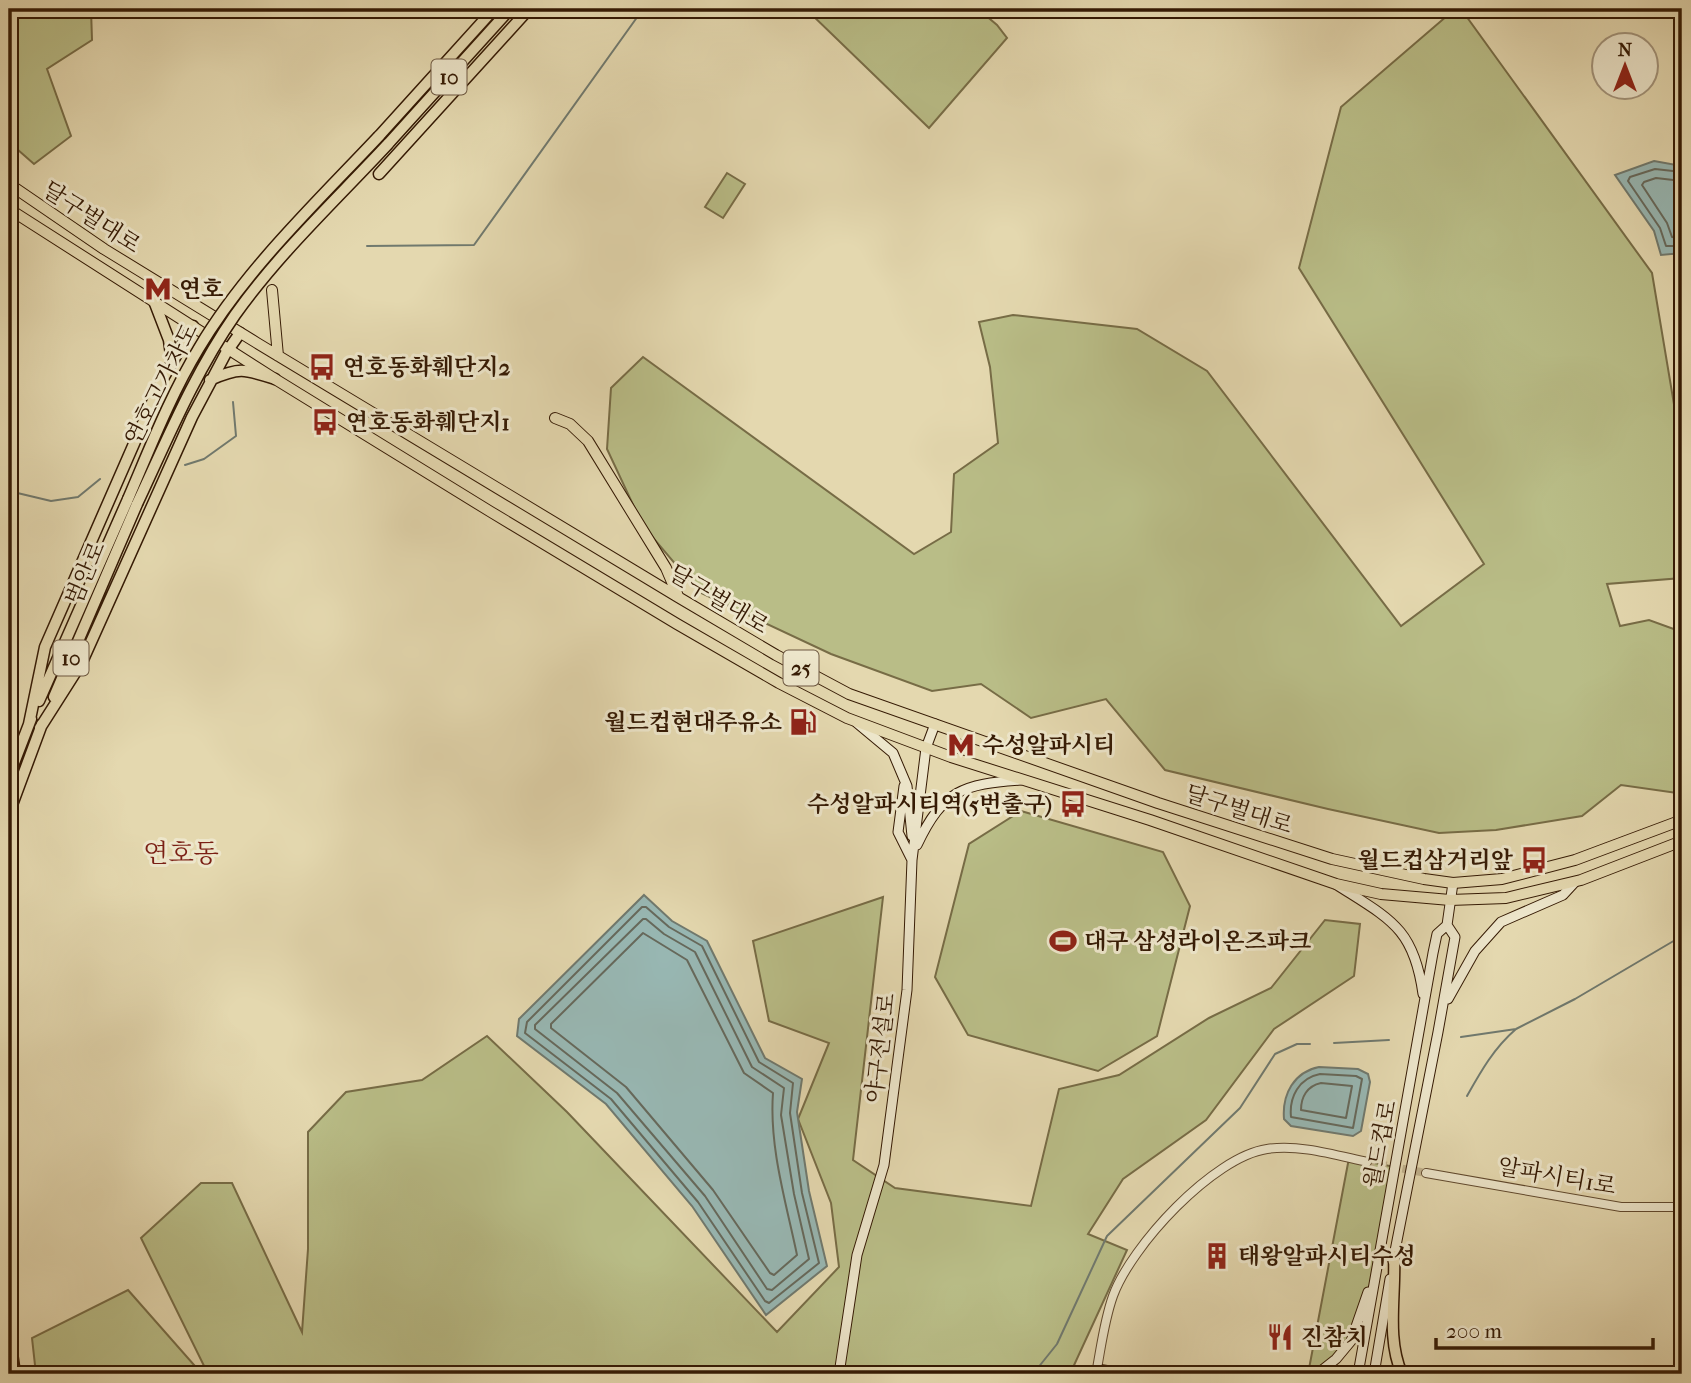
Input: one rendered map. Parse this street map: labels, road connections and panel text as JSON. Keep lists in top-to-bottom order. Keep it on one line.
{"streets":{"highway":["10","연호고가차도","범안로"],"main road":["달구벌대로","25","야구전설로","월드컵로"],"street":["알파시티1로"]},"crossings":[["달구벌대로","야구전설로"],["달구벌대로","월드컵로"],["연호고가차도","범안로"]],"districts":["연호동"],"places":{"metro station":["연호","수성알파시티"],"bus stop":["연호동화훼단지2","연호동화훼단지1","수성알파시티역(5번출구)","월드컵삼거리앞"],"fuel station":["월드컵현대주유소"],"sports":["대구 삼성라이온즈파크"],"building":["태왕알파시티수성"],"restaurant":["진참치"]},"scale_bar":"200 m","north":"top"}
